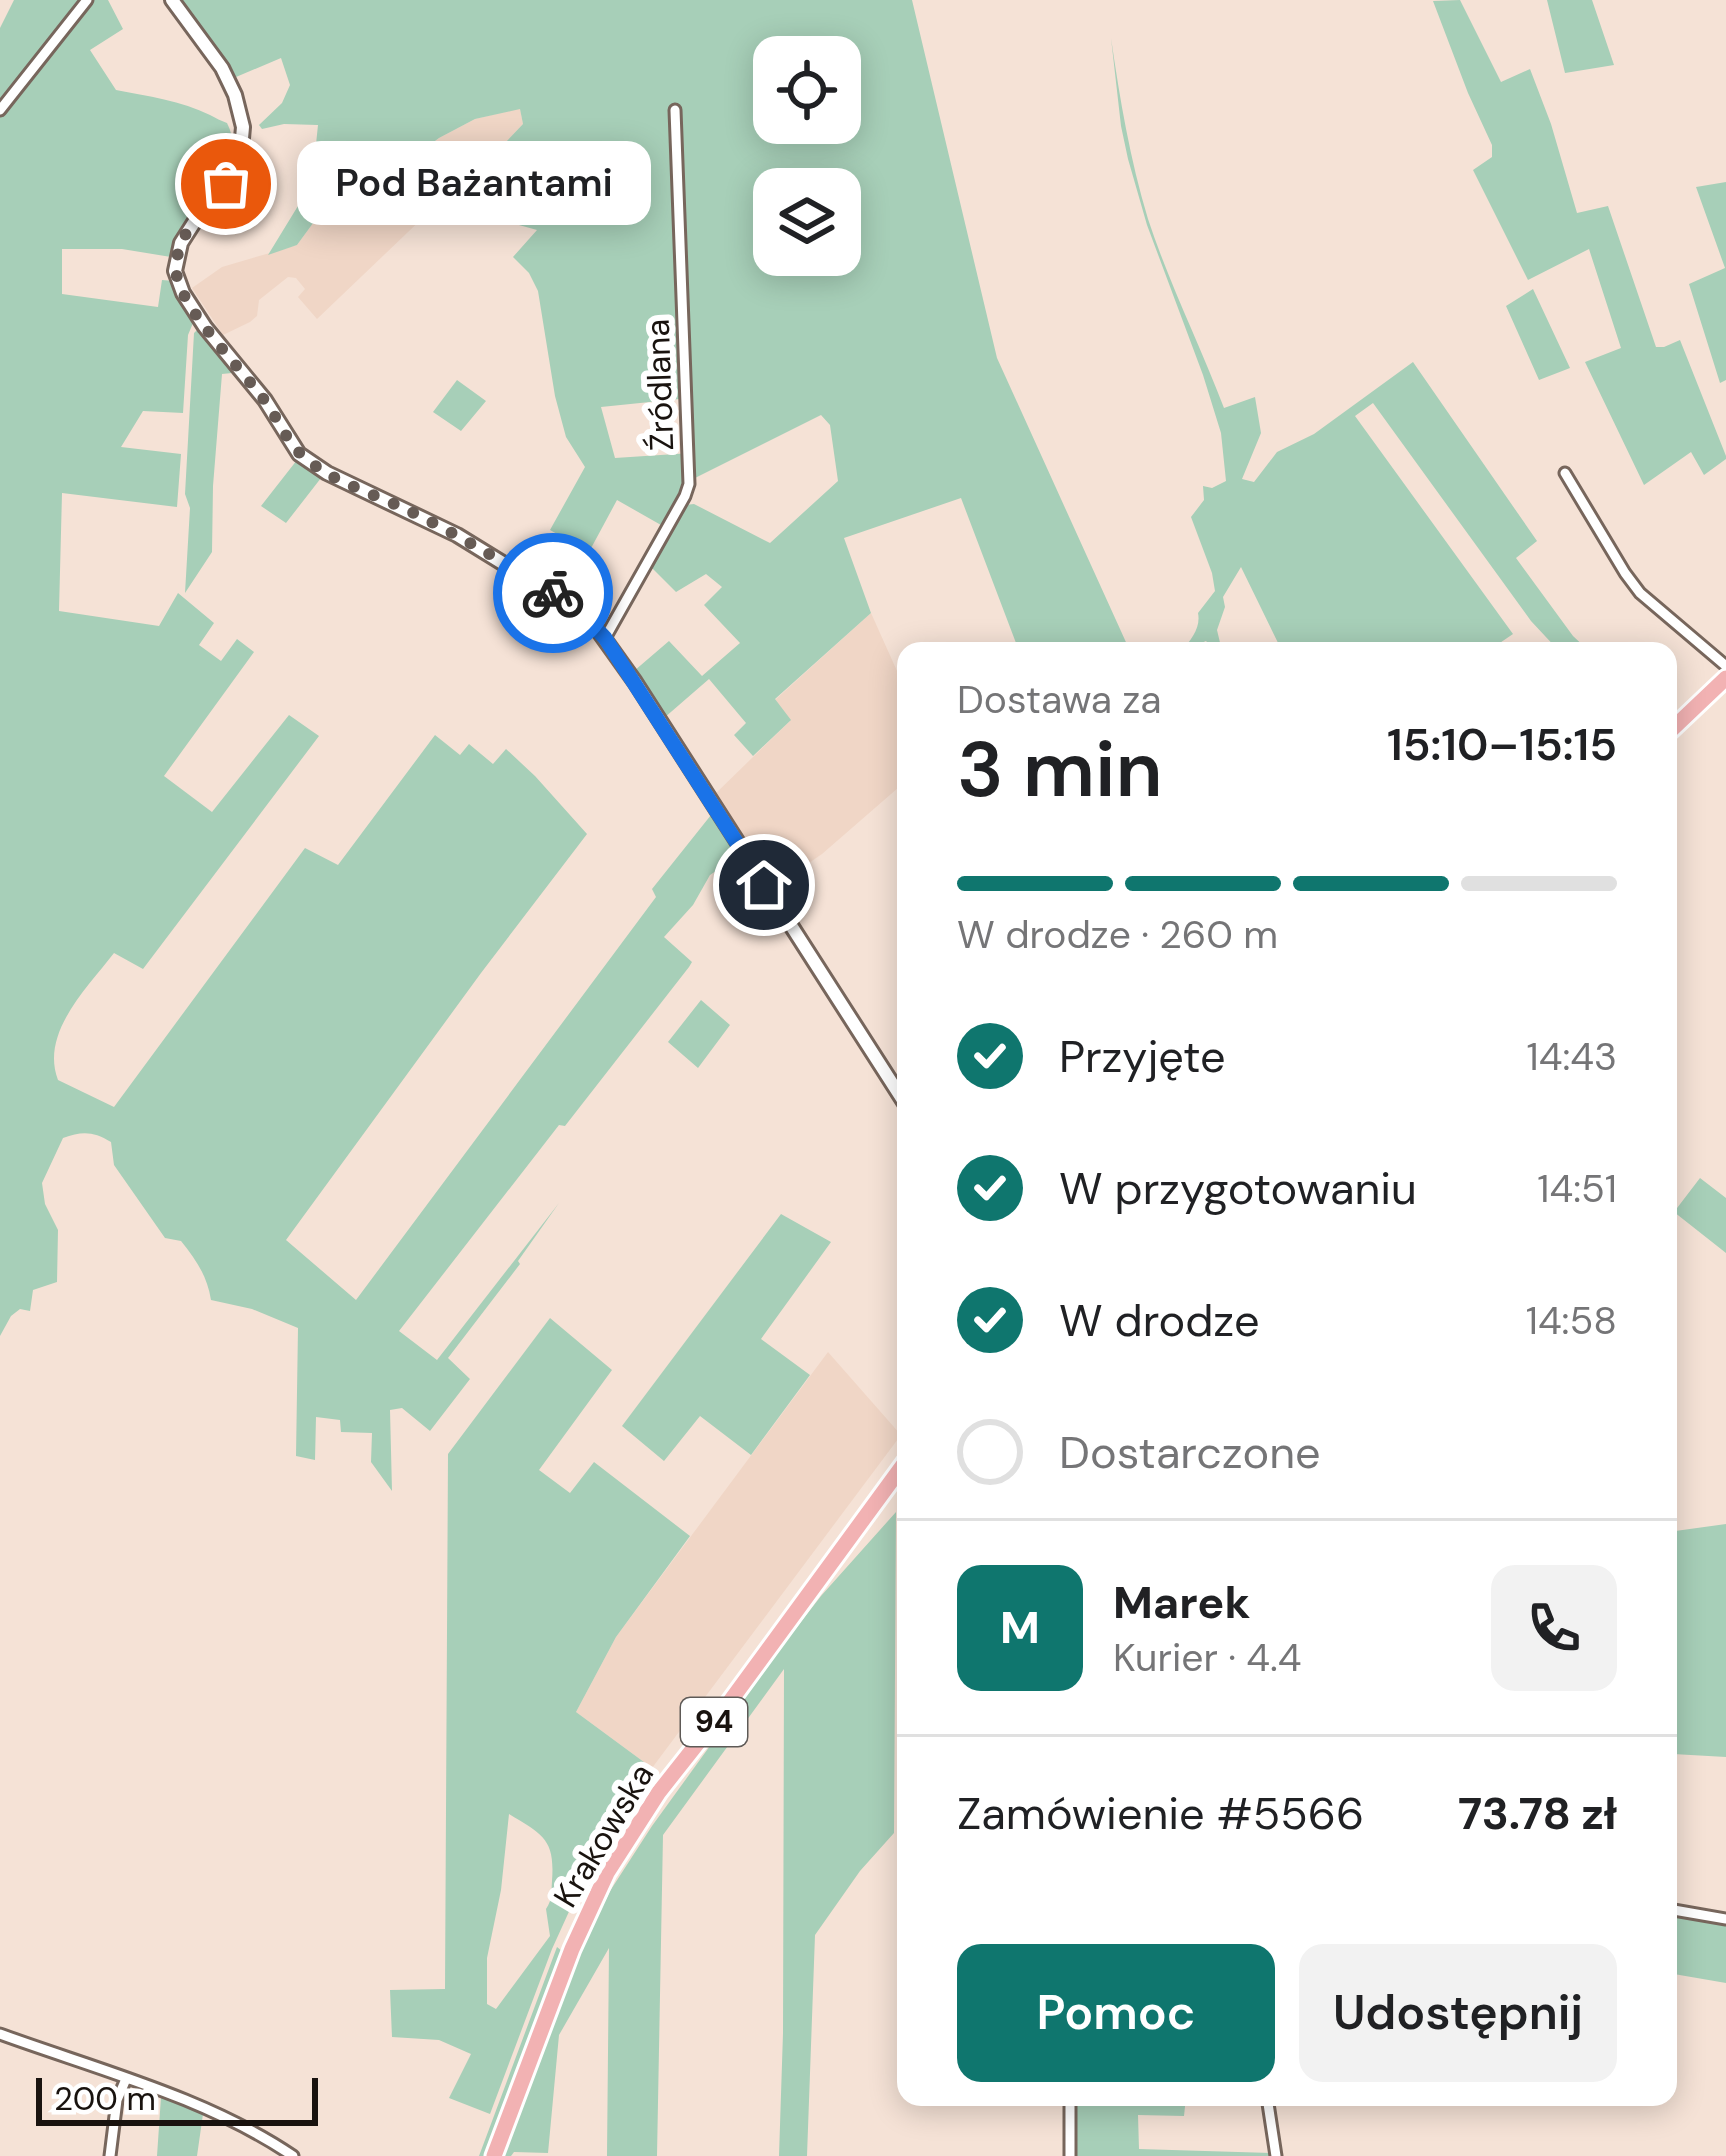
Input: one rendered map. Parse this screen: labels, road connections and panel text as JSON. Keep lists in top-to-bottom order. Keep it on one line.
{"streets":{"main road":["94","Krakowska"],"street":["Źródlana"]},"places":["Pod Bażantami"],"scale_bar":"200 m","page":{"bubble":"Pod Bażantami","heading":["3 min","Dostawa za","15:10–15:15"],"panel":["Marek","Kurier · 4.4","Zamówienie #5566","73.78 zł"],"bar":"W drodze · 260 m","list":[["Przyjęte","14:43"],["W przygotowaniu","14:51"],["W drodze","14:58"],"Dostarczone"],"round":"M","buttons":["Pomoc","Udostępnij"],"scale":"200 m"}}
